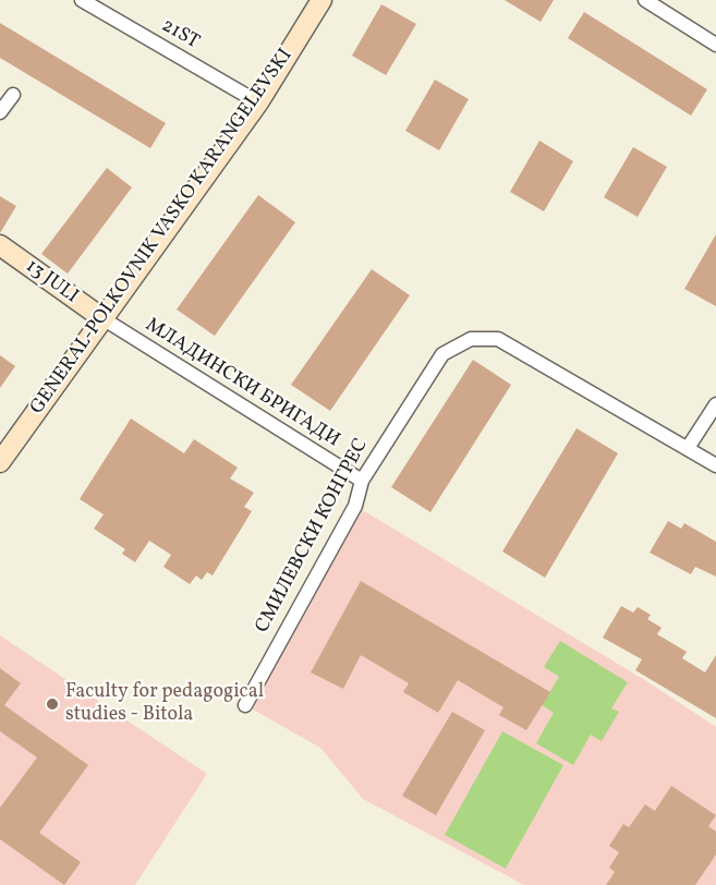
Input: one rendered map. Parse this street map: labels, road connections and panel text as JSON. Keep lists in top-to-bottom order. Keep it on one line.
{"streets":{"street":["21ST","GENERAL-POLKOVNIK VASKO KARANGELEVSKI","13 JULI","МЛАДИНСКИ БРИГАДИ","СМИЛЕВСКИ КОНГРЕС"]},"crossings":[["21ST","GENERAL-POLKOVNIK VASKO KARANGELEVSKI"],["GENERAL-POLKOVNIK VASKO KARANGELEVSKI","13 JULI"],["GENERAL-POLKOVNIK VASKO KARANGELEVSKI","МЛАДИНСКИ БРИГАДИ"],["13 JULI","МЛАДИНСКИ БРИГАДИ"],["МЛАДИНСКИ БРИГАДИ","СМИЛЕВСКИ КОНГРЕС"]],"places":["Faculty for pedagogical studies - Bitola"]}
